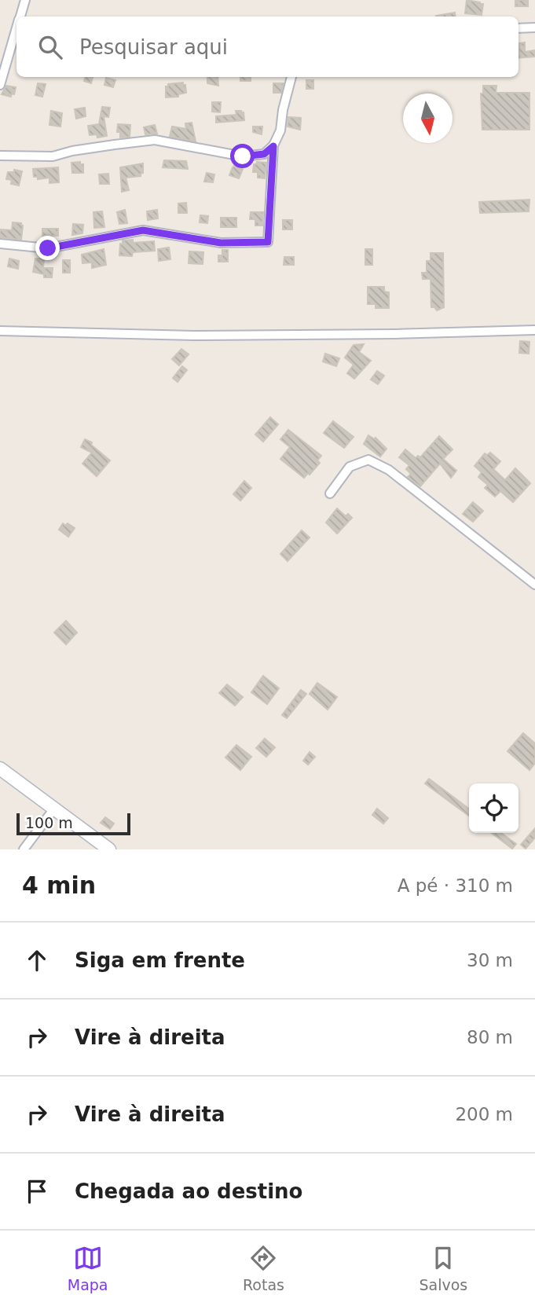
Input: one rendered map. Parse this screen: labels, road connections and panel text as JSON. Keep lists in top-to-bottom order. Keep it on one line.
{"scale_bar":"100 m","north":"bottom","page":{"search":"Pesquisar aqui","scale":"100 m","heading":["4 min","A pé · 310 m"],"list":[["Siga em frente","30 m"],["Vire à direita","80 m"],["Vire à direita","200 m"],"Chegada ao destino"],"nav":["Mapa","Rotas","Salvos"]}}
